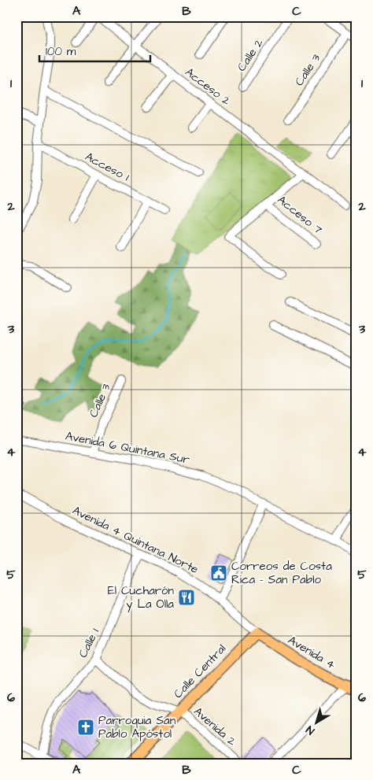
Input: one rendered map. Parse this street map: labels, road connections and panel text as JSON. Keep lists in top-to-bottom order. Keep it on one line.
{"streets":{"main road":["Avenida 4","Calle Central"],"street":["Calle 2","Calle 3","Acceso 2","Acceso 1","Acceso 7","Avenida 6 Quintana Sur","Avenida 4 Quintana Norte","Calle 1","Avenida 2"]},"crossings":[["Calle 3","Avenida 6 Quintana Sur"],["Acceso 2","Acceso 7"],["Avenida 4 Quintana Norte","Calle 1"],["Avenida 4 Quintana Norte","Avenida 4"],["Avenida 4 Quintana Norte","Calle Central"],["Calle 1","Avenida 2"],["Avenida 4","Calle Central"],["Calle Central","Avenida 2"]],"places":{"public building":["Correos de Costa Rica - San Pablo"],"restaurant":["El Cucharón y La Olla"],"church":["Parroquia San Pablo Apóstol"]},"scale_bar":"100 m","north":"bottom left","grid":{"columns":["A","B","C"],"rows":["1","2","3","4","5","6"]}}
